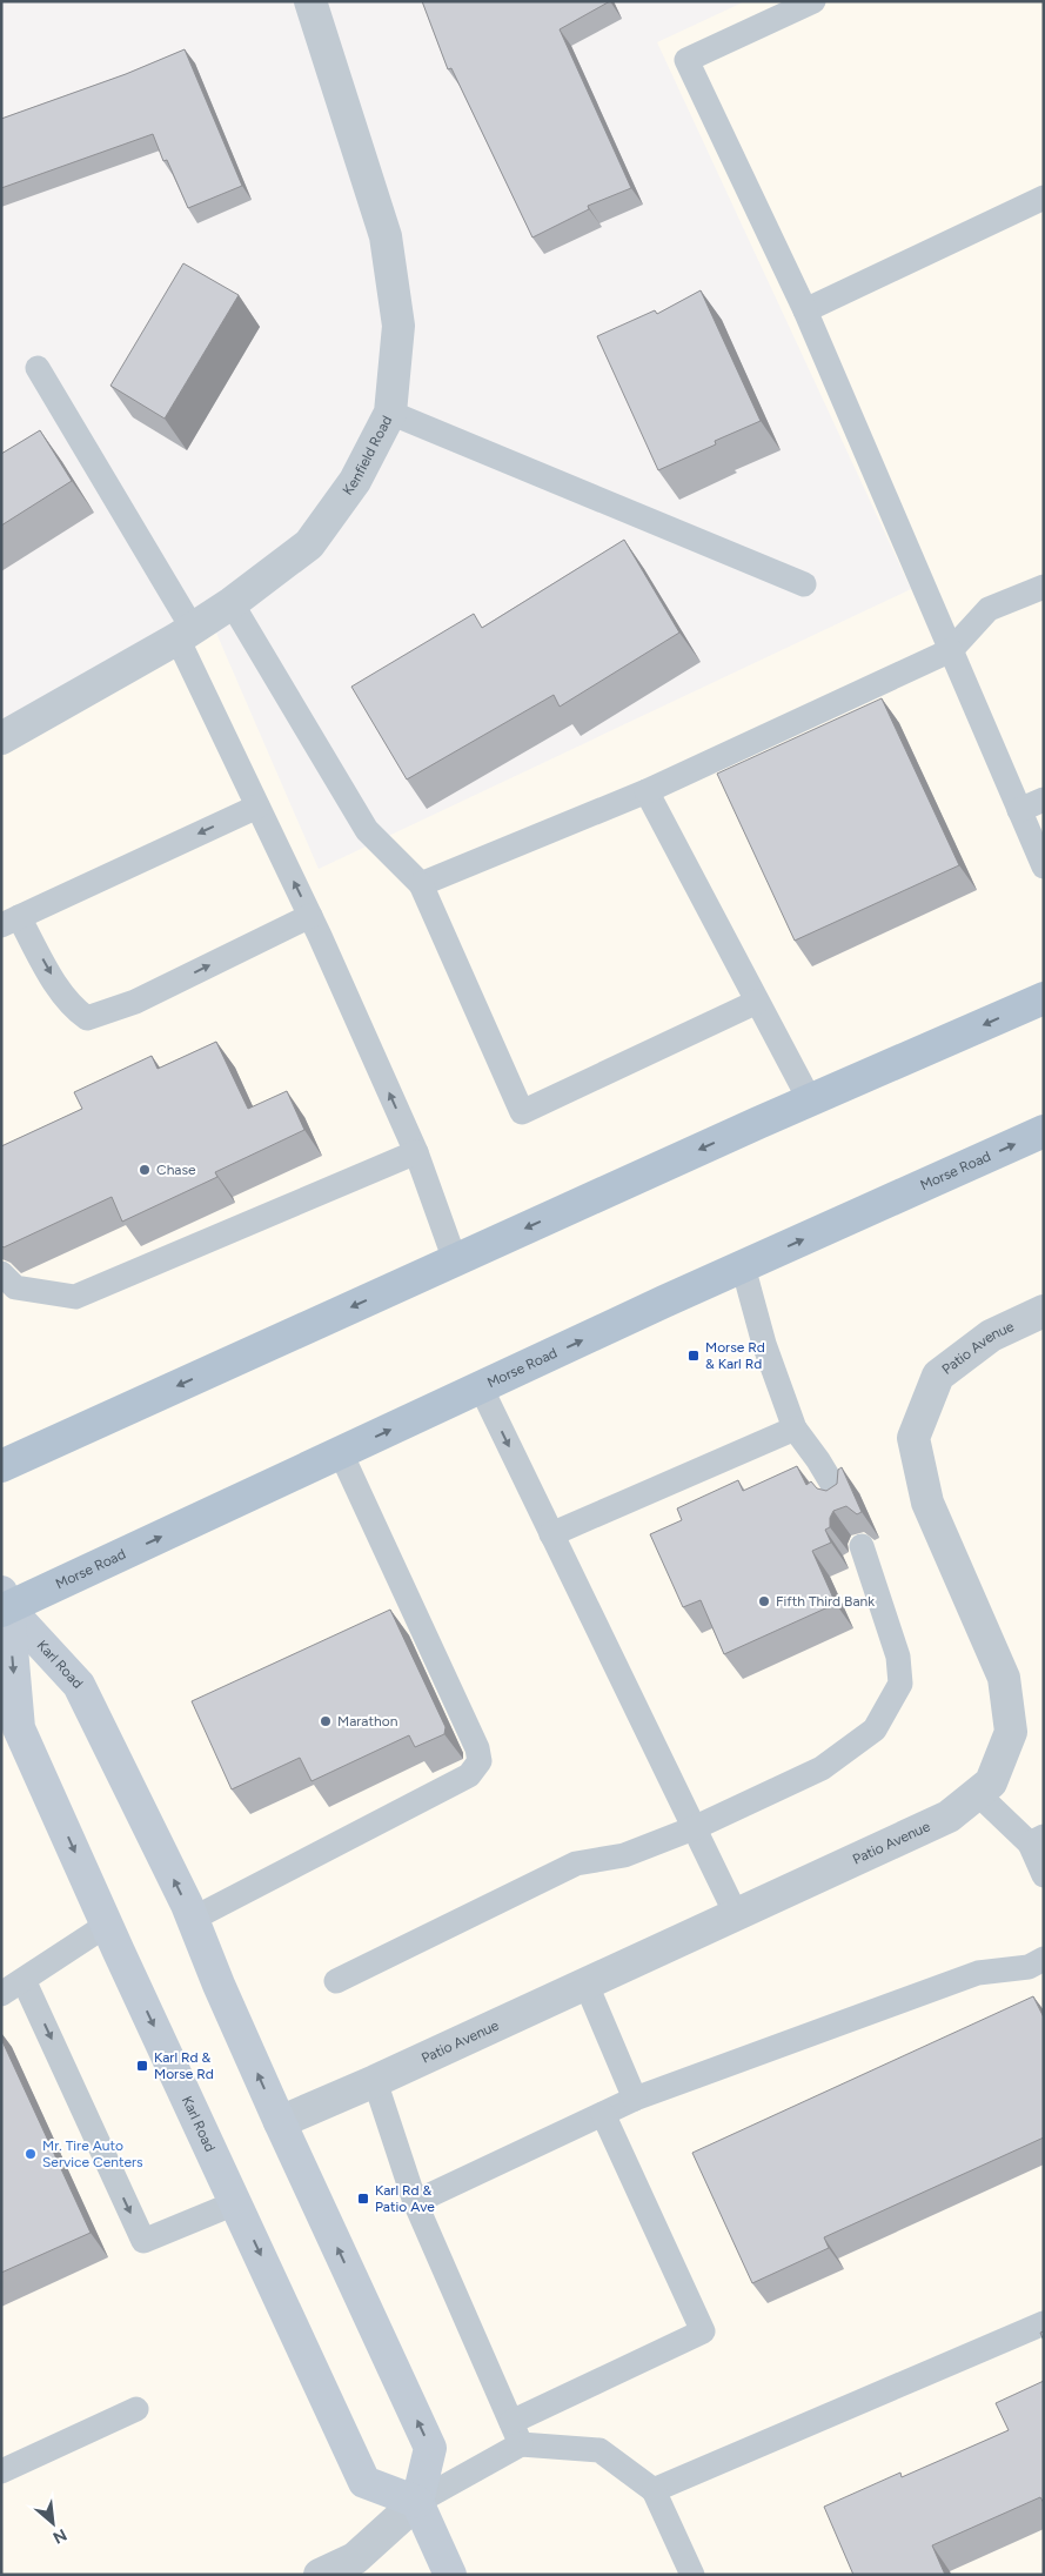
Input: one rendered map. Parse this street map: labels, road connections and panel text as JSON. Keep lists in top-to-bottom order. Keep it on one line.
{"streets":{"main road":["Morse Road","Karl Road"],"street":["Kenfield Road","Patio Avenue"]},"crossings":[["Morse Road","Karl Road"],["Patio Avenue","Karl Road"]],"places":{"other":["Chase","Fifth Third Bank","Marathon","Mr. Tire Auto Service Centers"],"transit":["Morse Rd & Karl Rd","Karl Rd & Morse Rd","Karl Rd & Patio Ave"]},"north":"bottom right"}
